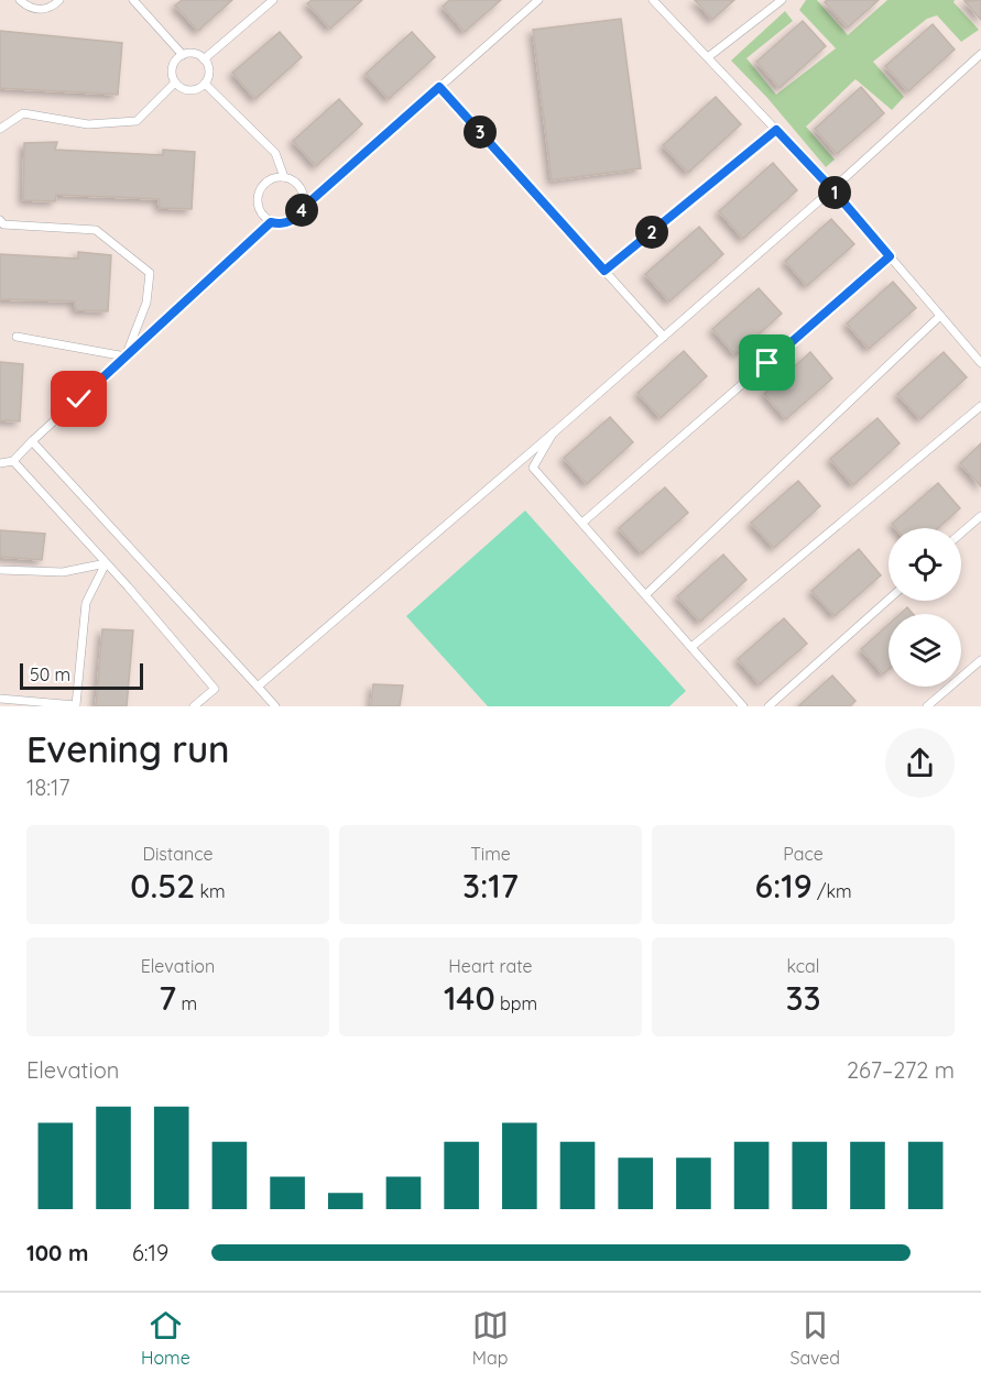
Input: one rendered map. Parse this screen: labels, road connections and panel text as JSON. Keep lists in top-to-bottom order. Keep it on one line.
{"scale_bar":"50 m","page":{"pins":["3","1","4","2"],"scale":"50 m","heading":["Evening run","18:17"],"stats":[["Distance","0.52 km"],["Time","3:17"],["Pace","6:19 /km"],["Elevation","7 m"],["Heart rate","140 bpm"],["kcal","33"]],"chart":["Elevation","267–272 m"],"list":[{"name":"100 m","note":"6:19"}],"tabs":["Home","Map","Saved"]}}
